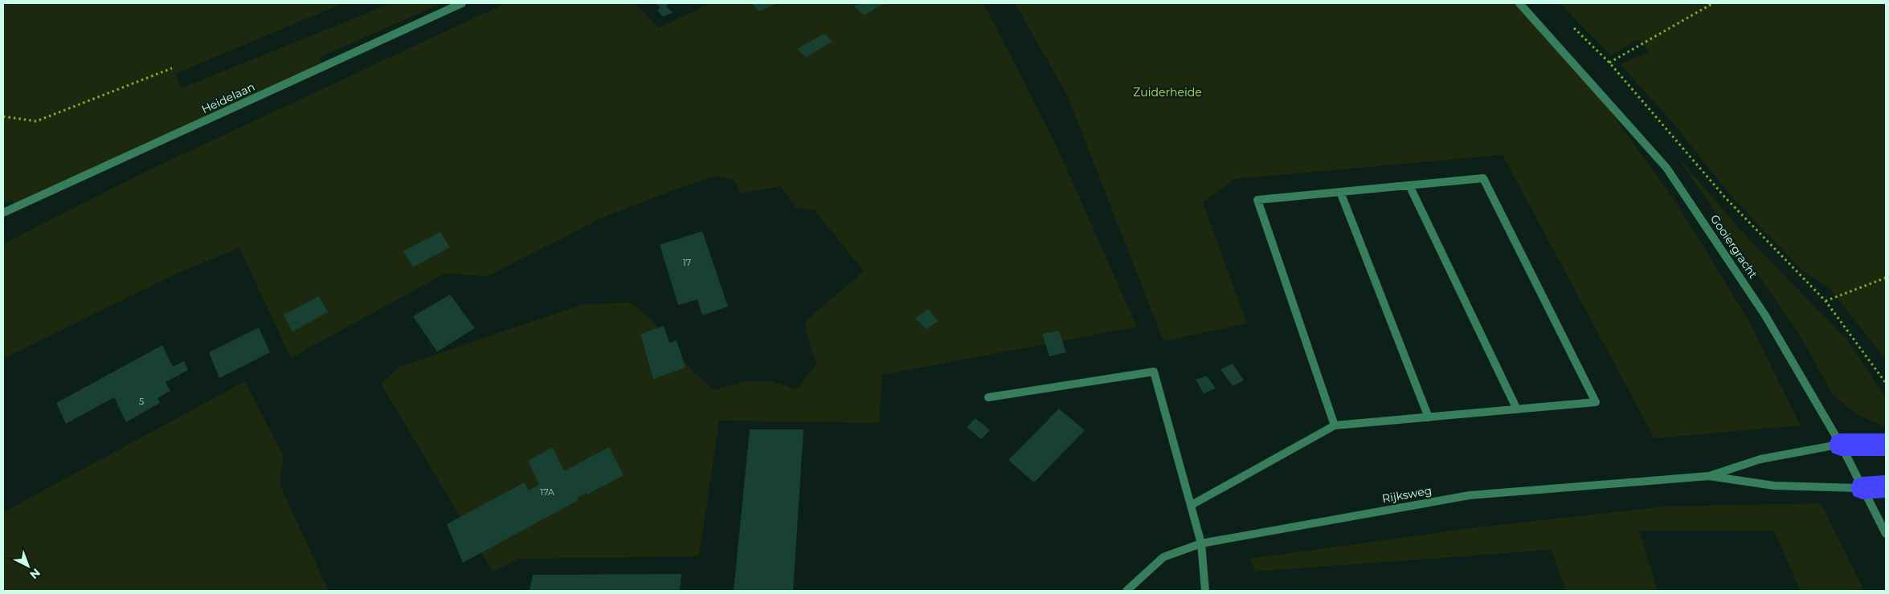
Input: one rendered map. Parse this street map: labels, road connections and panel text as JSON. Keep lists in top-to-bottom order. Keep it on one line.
{"streets":{"street":["Heidelaan","Gooiergracht","Rijksweg"]},"parks":["Zuiderheide"],"house_numbers":["17","5","17A"],"north":"bottom right"}
